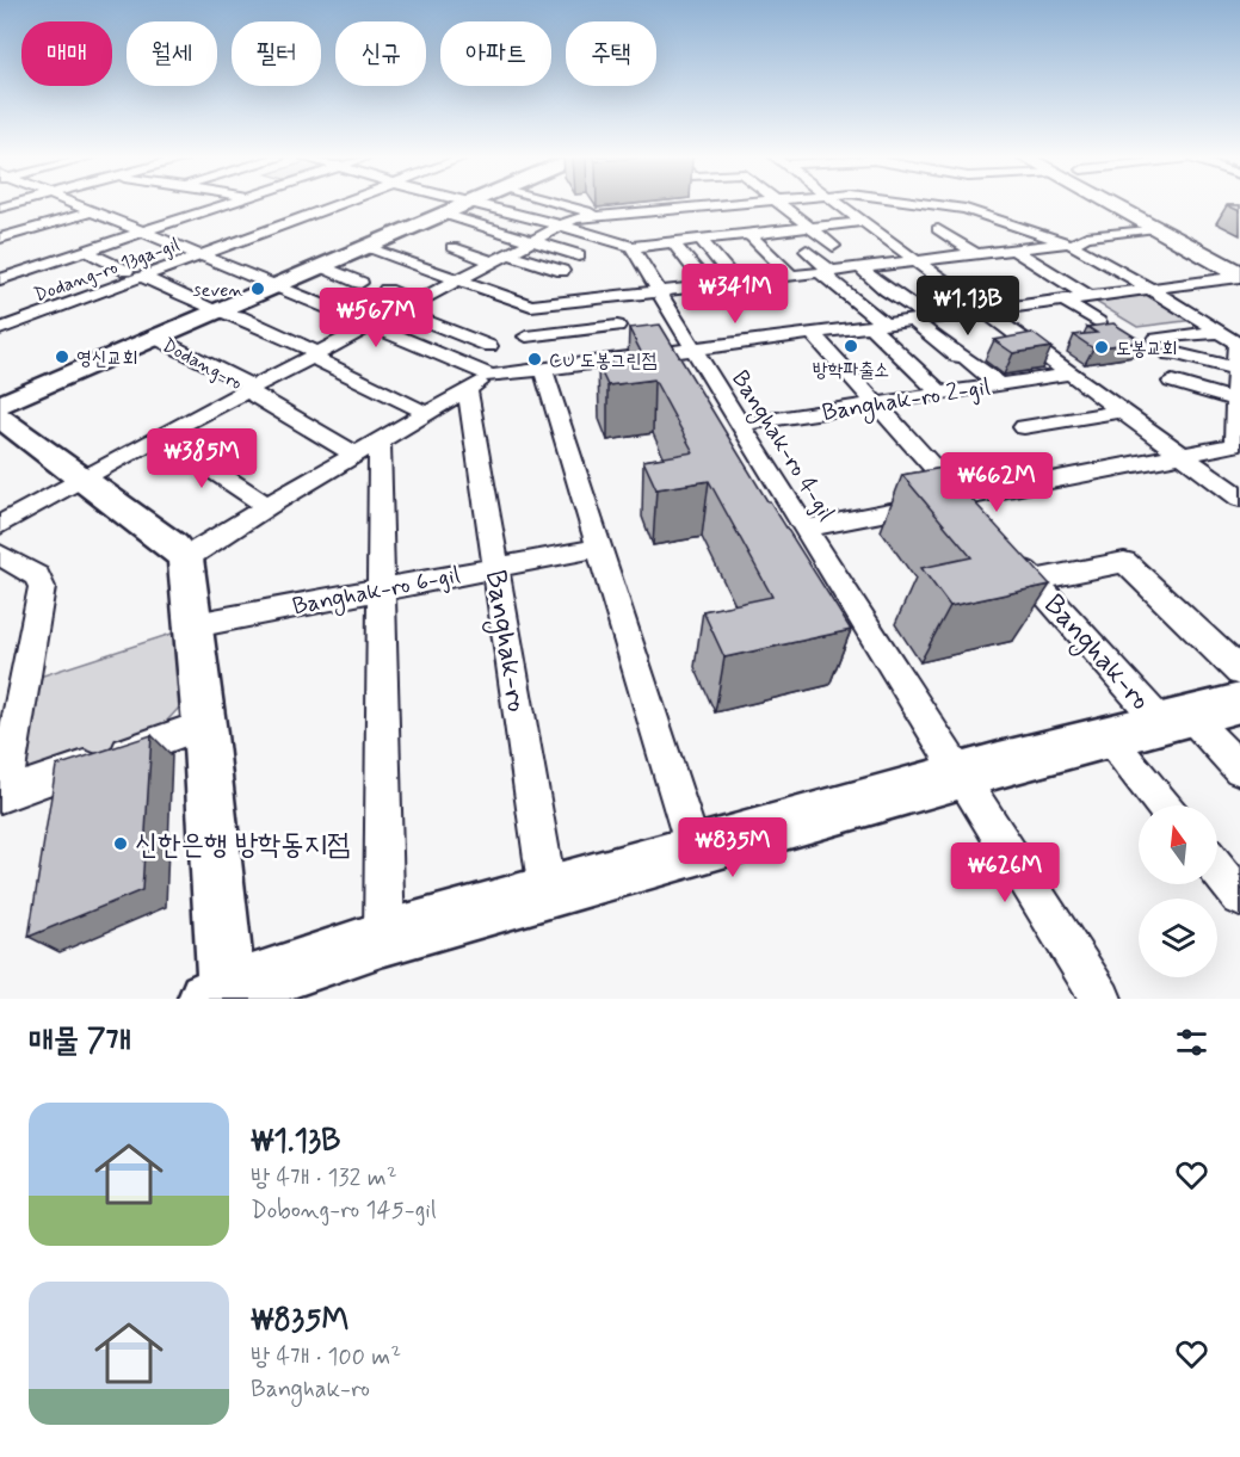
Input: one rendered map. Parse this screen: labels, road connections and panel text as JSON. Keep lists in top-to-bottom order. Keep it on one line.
{"streets":{"main road":["Dodang-ro","Banghak-ro"],"street":["Dodang-ro 13ga-gil","Banghak-ro 2-gil","Banghak-ro 4-gil","Banghak-ro 6-gil"]},"crossings":[["Banghak-ro 2-gil","Banghak-ro 4-gil"],["Banghak-ro 4-gil","Banghak-ro"],["Banghak-ro 6-gil","Banghak-ro"]],"places":["seven","방학파출소","도봉교회","영신교회","CU 도봉그린점","신한은행 방학동지점"],"north":"top","page":{"chip":["매매","월세","필터","신규","아파트","주택"],"price":["₩341M","₩1.13B","₩567M","₩385M","₩662M","₩835M","₩626M"],"heading":"매물 7개","list":[{"name":"₩1.13B","note":"방 4개 · 132 m² · Dobong-ro 145-gil"},{"name":"₩835M","note":"방 4개 · 100 m² · Banghak-ro"}]}}
